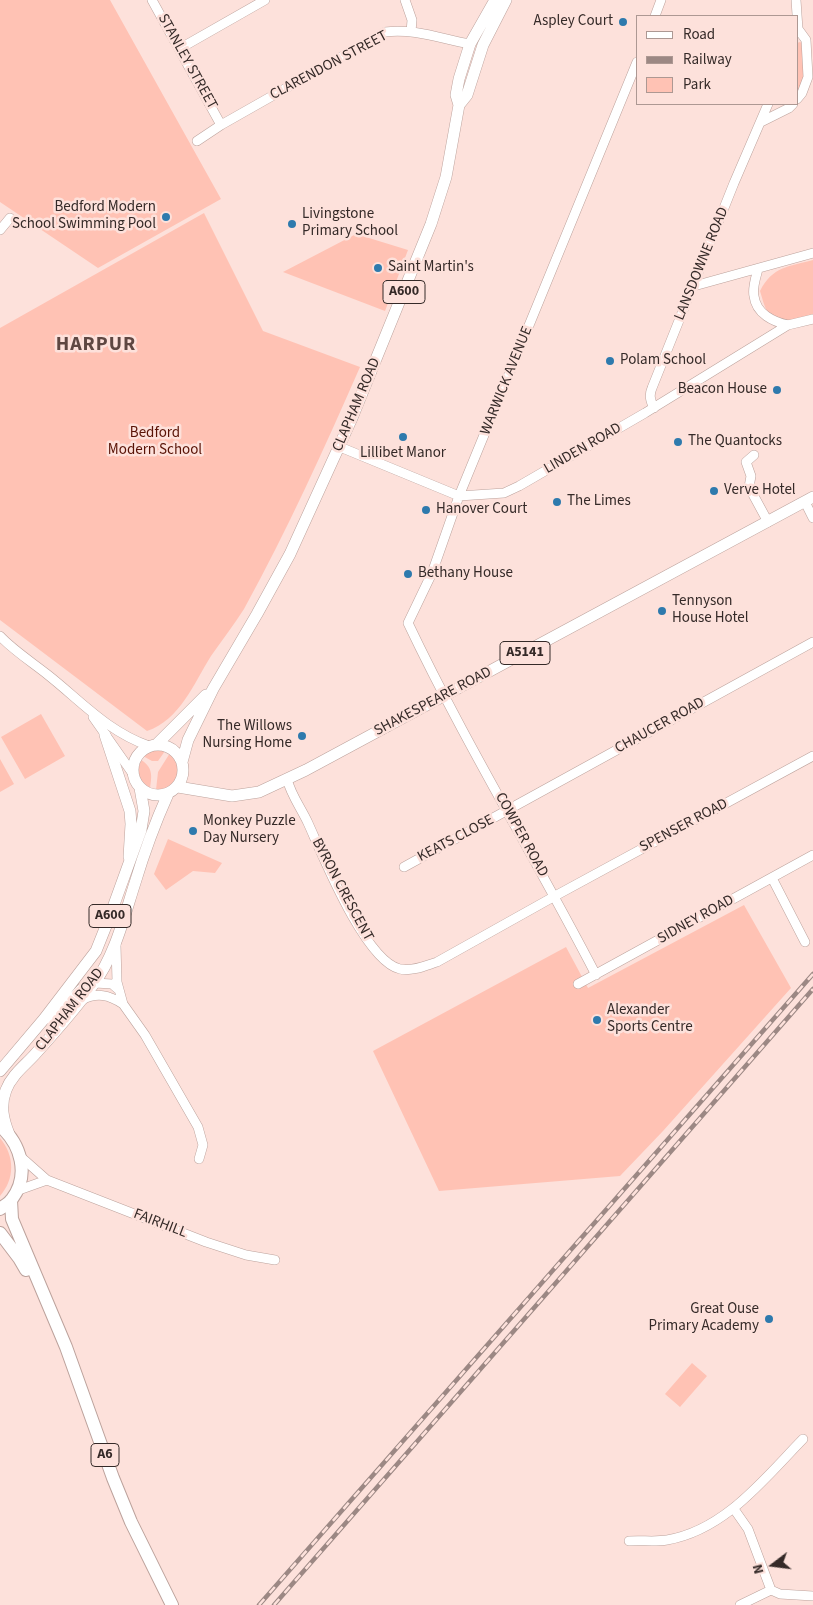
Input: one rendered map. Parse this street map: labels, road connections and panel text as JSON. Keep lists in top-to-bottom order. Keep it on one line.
{"streets":{"highway":["A6"],"main road":["A600","CLAPHAM ROAD","A5141","SHAKESPEARE ROAD"],"street":["STANLEY STREET","CLARENDON STREET","LANSDOWNE ROAD","WARWICK AVENUE","LINDEN ROAD","CHAUCER ROAD","SPENSER ROAD","COWPER ROAD","KEATS CLOSE","BYRON CRESCENT","SIDNEY ROAD","FAIRHILL"]},"crossings":[["STANLEY STREET","CLARENDON STREET"],["CLARENDON STREET","CLAPHAM ROAD"],["LANSDOWNE ROAD","LINDEN ROAD"],["A600","CLAPHAM ROAD"],["A600","SHAKESPEARE ROAD"],["WARWICK AVENUE","LINDEN ROAD"],["WARWICK AVENUE","SHAKESPEARE ROAD"],["WARWICK AVENUE","COWPER ROAD"],["CLAPHAM ROAD","LINDEN ROAD"],["CLAPHAM ROAD","SHAKESPEARE ROAD"],["SHAKESPEARE ROAD","COWPER ROAD"],["SHAKESPEARE ROAD","BYRON CRESCENT"],["CHAUCER ROAD","COWPER ROAD"],["CHAUCER ROAD","KEATS CLOSE"],["SPENSER ROAD","COWPER ROAD"],["SPENSER ROAD","BYRON CRESCENT"],["COWPER ROAD","KEATS CLOSE"],["COWPER ROAD","BYRON CRESCENT"],["COWPER ROAD","SIDNEY ROAD"]],"districts":["HARPUR"],"parks":["Bedford Modern School"],"places":["Aspley Court","Bedford Modern School Swimming Pool","Livingstone Primary School","Saint Martin's","Polam School","Beacon House","Lillibet Manor","The Quantocks","Verve Hotel","The Limes","Hanover Court","Bethany House","Tennyson House Hotel","The Willows Nursing Home","Monkey Puzzle Day Nursery","Alexander Sports Centre","Great Ouse Primary Academy"],"legend":["Road","Railway","Park"],"north":"left"}
